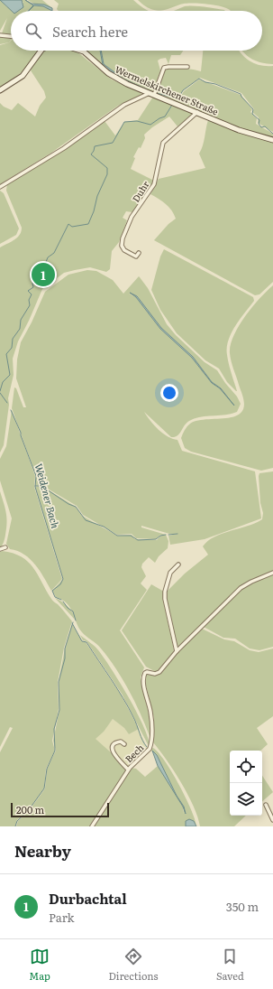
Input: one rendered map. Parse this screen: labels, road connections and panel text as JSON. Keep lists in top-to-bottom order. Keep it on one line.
{"streets":{"street":["Wermelskirchener Straße","Duhr","Bech"]},"crossings":[["Wermelskirchener Straße","Duhr"]],"water":["Weidener Bach"],"scale_bar":"200 m","page":{"search":"Search here","pins":"1","scale":"200 m","heading":"Nearby","list":[{"mark":"1","name":"Durbachtal","note":"Park","value":"350 m"}],"nav":["Map","Directions","Saved"]}}
